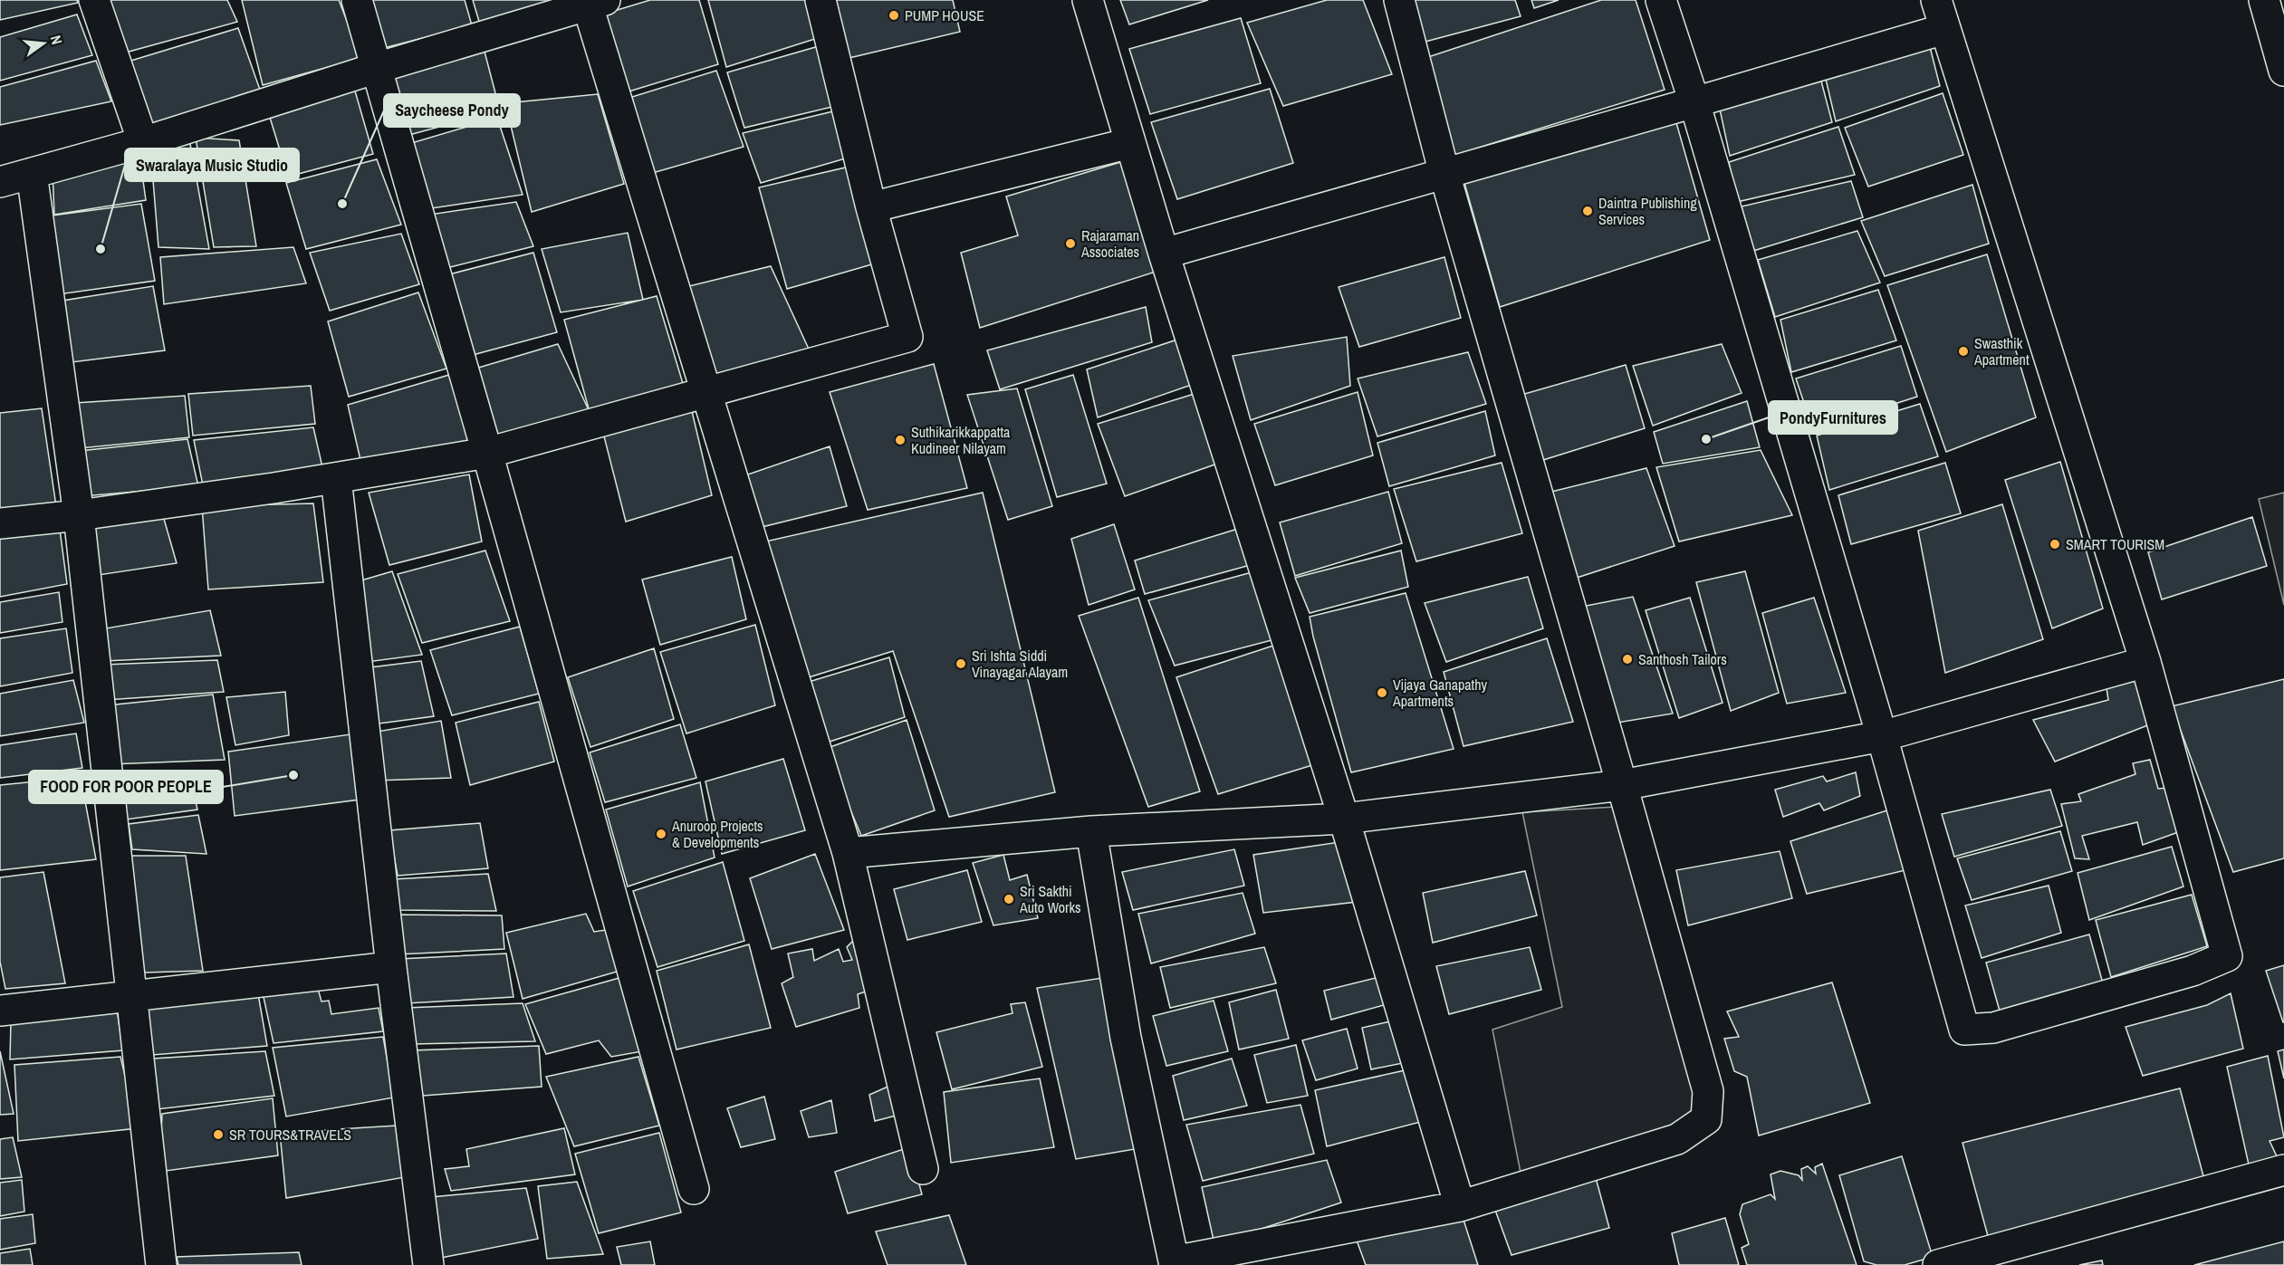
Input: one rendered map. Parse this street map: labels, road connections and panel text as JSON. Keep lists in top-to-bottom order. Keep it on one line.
{"places":["PUMP HOUSE","Saycheese Pondy","Daintra Publishing Services","Rajaraman Associates","Swaralaya Music Studio","Swasthik Apartment","PondyFurnitures","Suthikarikkappatta Kudineer Nilayam","SMART TOURISM","Santhosh Tailors","Sri Ishta Siddi Vinayagar Alayam","Vijaya Ganapathy Apartments","FOOD FOR POOR PEOPLE","Anuroop Projects & Developments","Sri Sakthi Auto Works","SR TOURS&TRAVELS"],"north":"right"}
